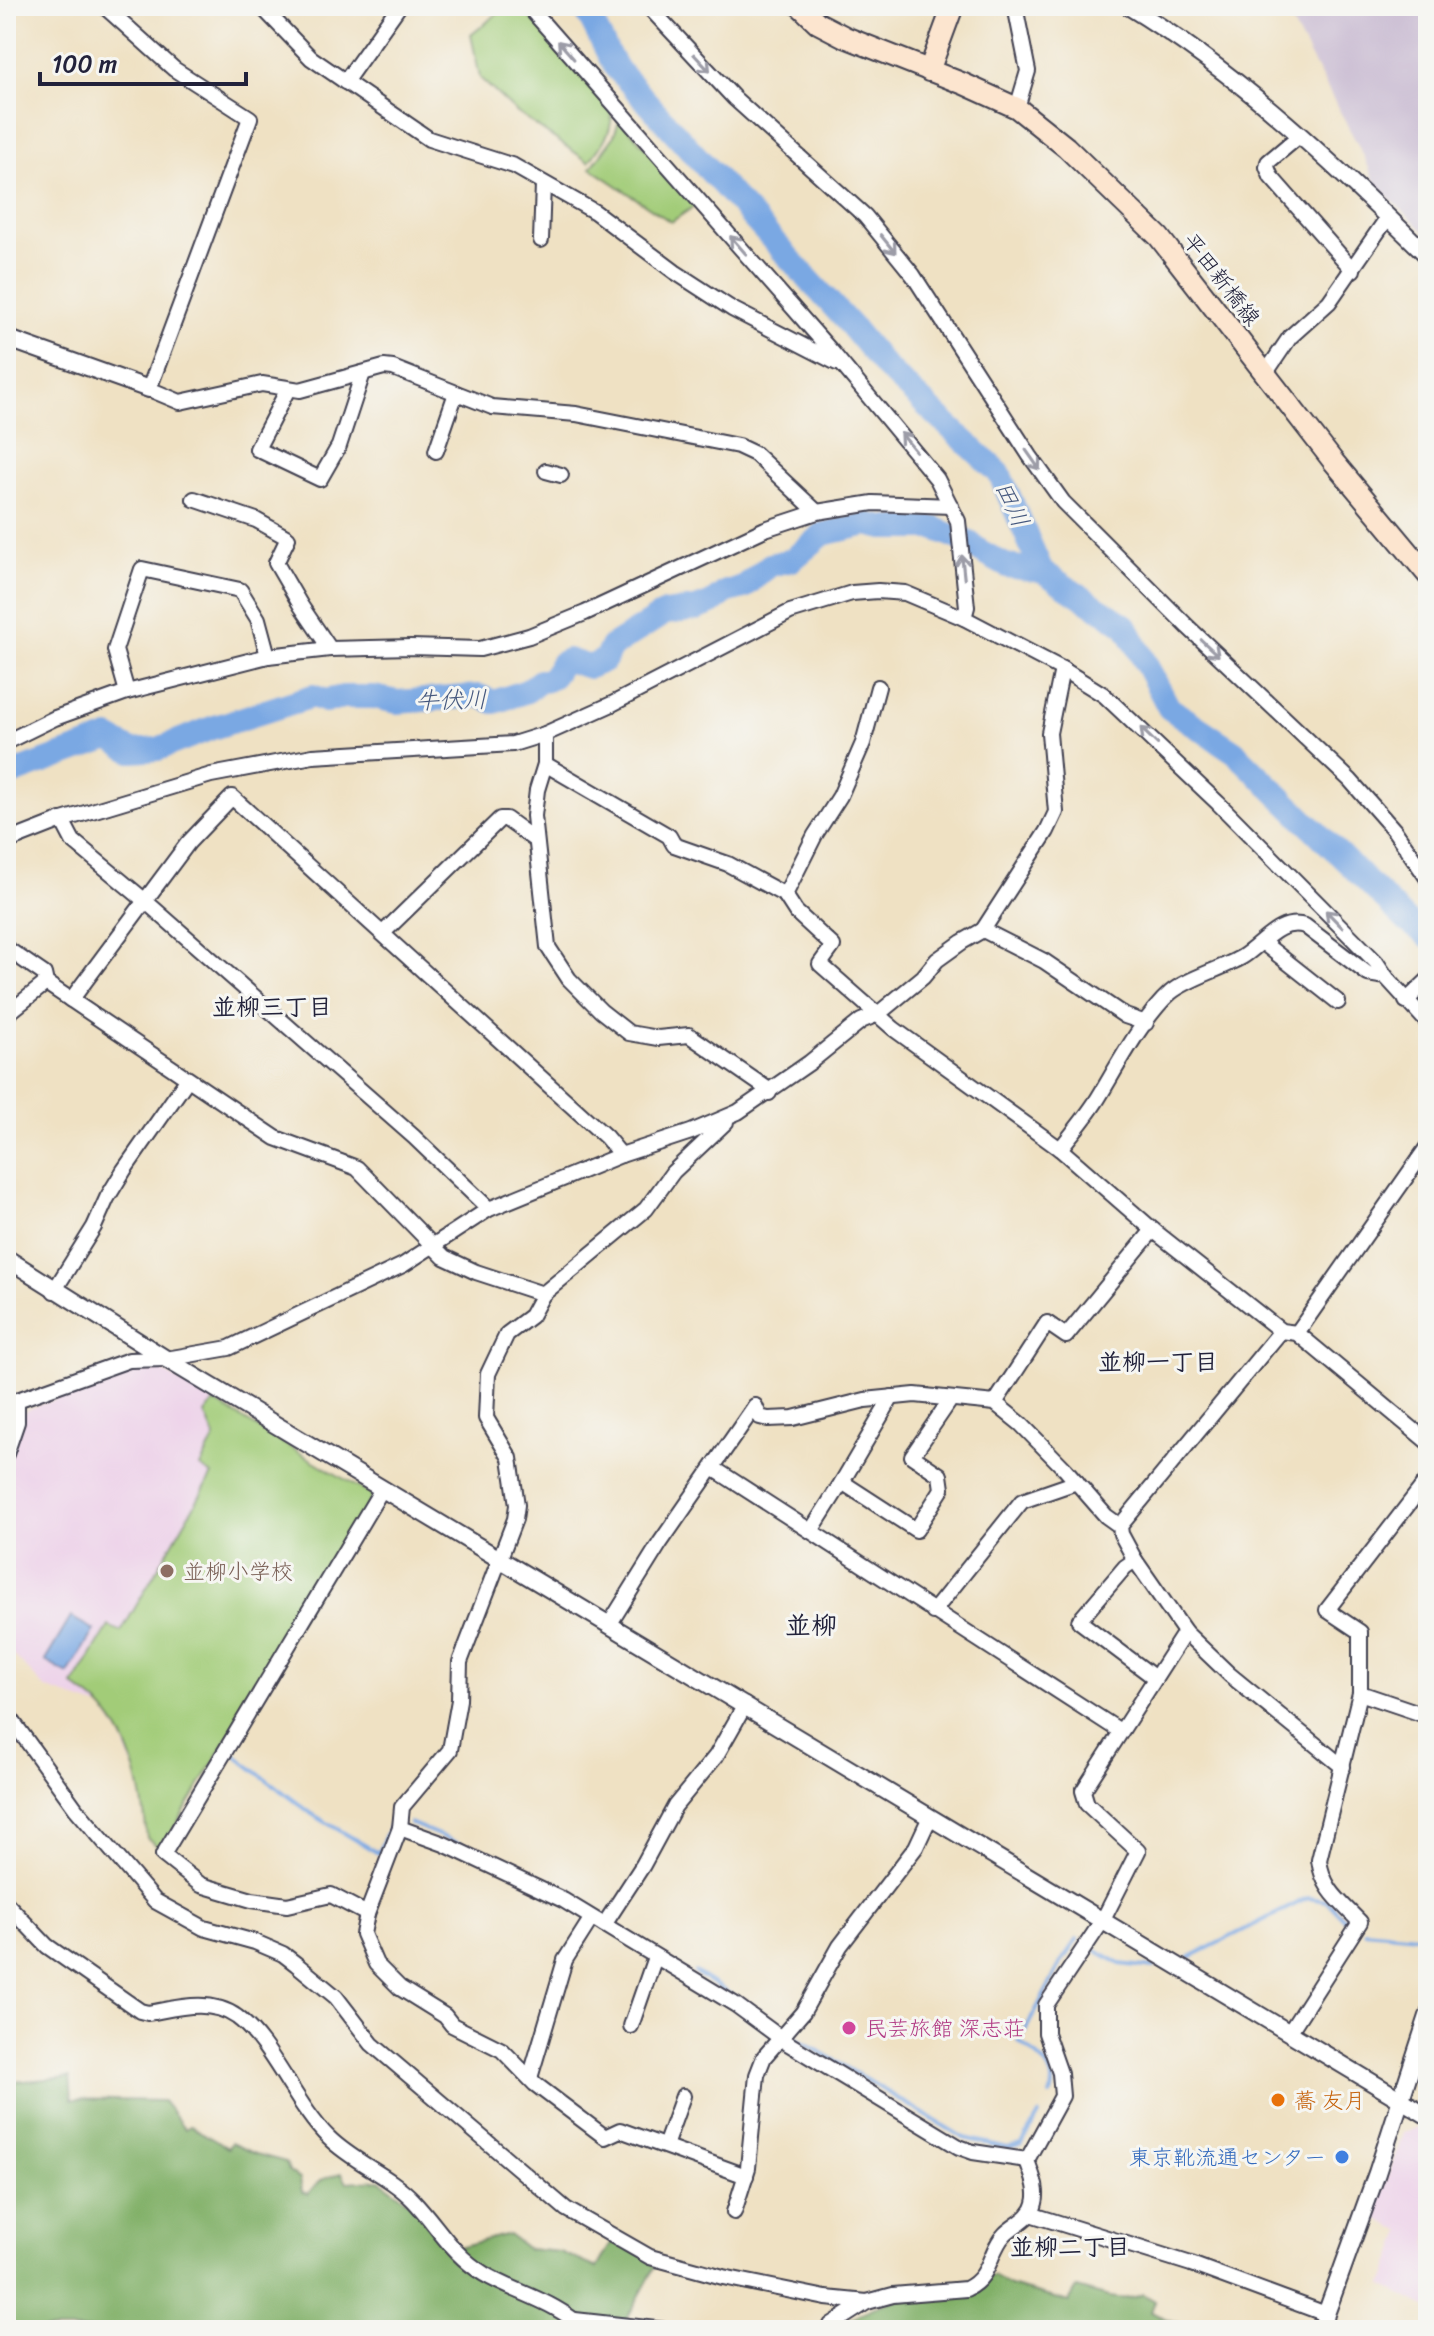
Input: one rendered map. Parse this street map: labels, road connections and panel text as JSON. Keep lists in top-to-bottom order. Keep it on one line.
{"streets":{"main road":["平田新橋線"]},"districts":["並柳三丁目","並柳一丁目","並柳","並柳二丁目"],"water":["田川","牛伏川"],"places":["並柳小学校","民芸旅館 深志荘","蕎 友月","東京靴流通センター"],"scale_bar":"100 m"}
